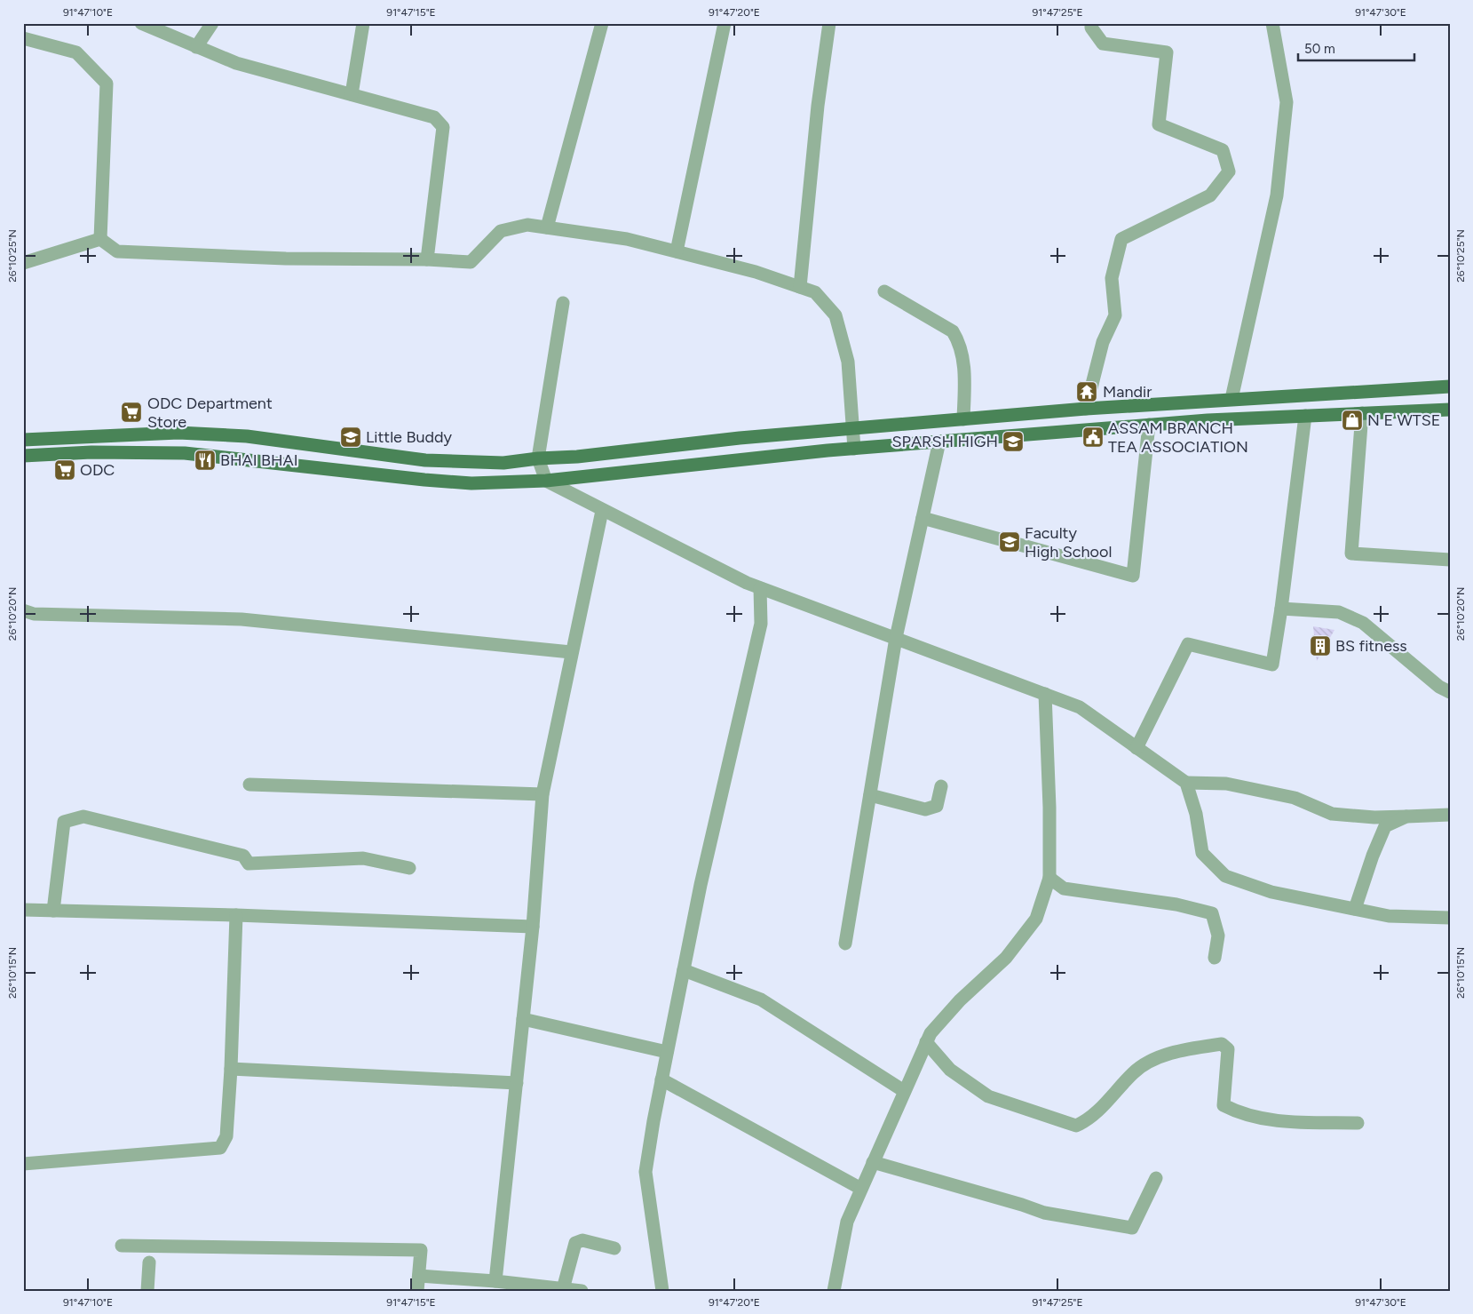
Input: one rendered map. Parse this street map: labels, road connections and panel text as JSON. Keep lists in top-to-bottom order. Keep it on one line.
{"places":{"temple":["Mandir"],"supermarket":["ODC Department Store","ODC"],"shop":["N E WTSE"],"school or university":["Little Buddy","SPARSH HIGH","Faculty High School"],"public building":["ASSAM BRANCH TEA ASSOCIATION"],"restaurant":["BHAI BHAI"],"building":["BS fitness"]},"scale_bar":"50 m","coordinates":["91°47'10\"E","91°47'15\"E","91°47'20\"E","91°47'25\"E","91°47'30\"E","26°10'25\"N","26°10'20\"N","26°10'15\"N"]}
